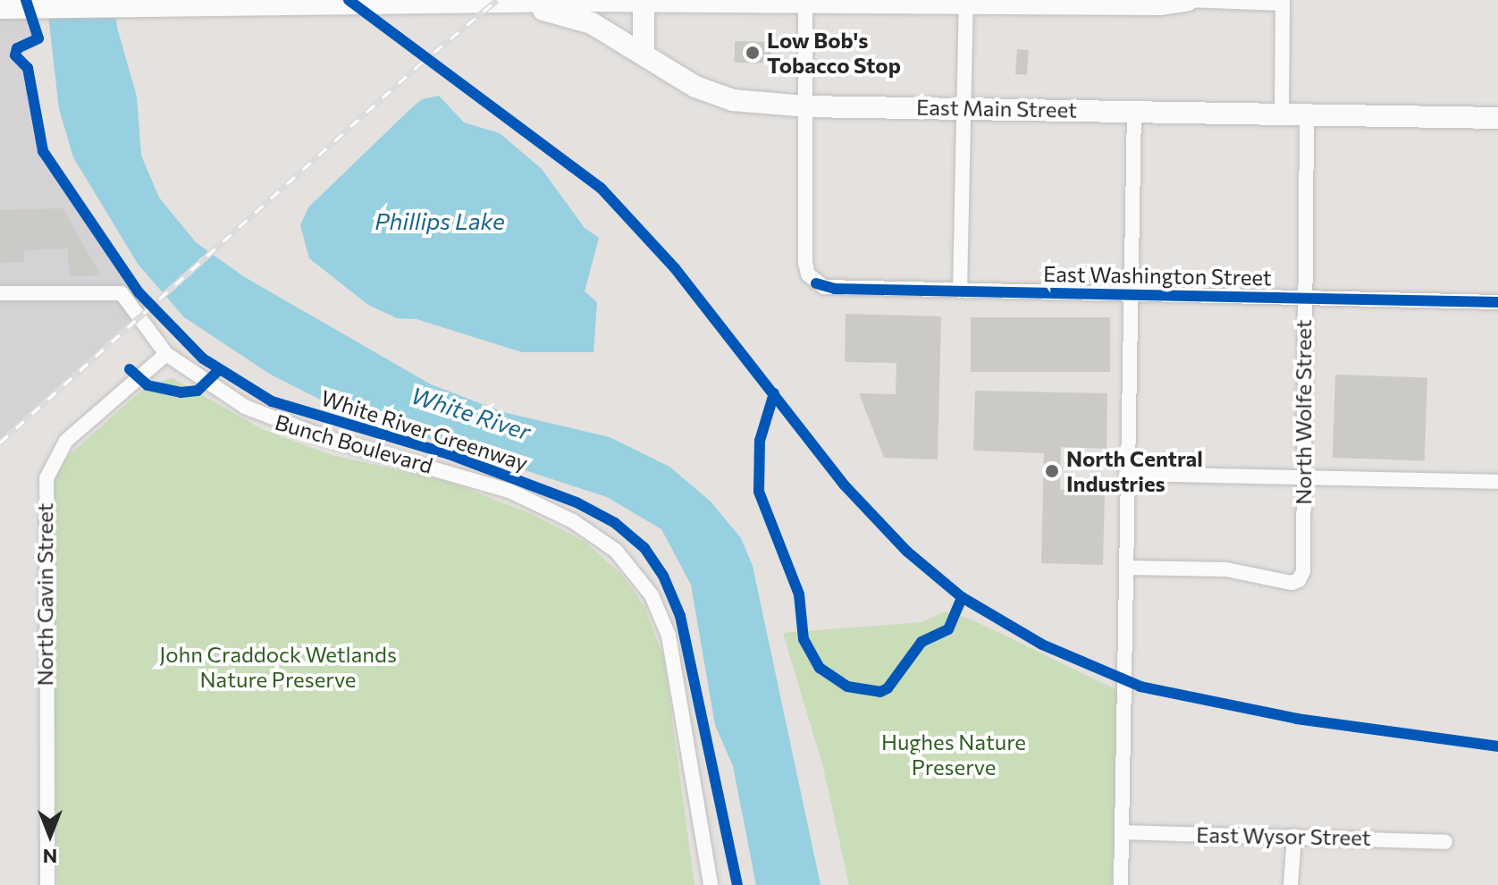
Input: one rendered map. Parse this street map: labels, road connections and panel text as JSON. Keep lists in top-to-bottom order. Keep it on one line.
{"streets":{"main road":["East Main Street"],"street":["East Washington Street","North Wolfe Street","Bunch Boulevard","North Gavin Street","East Wysor Street"],"cycle path":["White River Greenway"]},"crossings":[["East Main Street","East Washington Street"],["East Main Street","North Wolfe Street"],["East Washington Street","North Wolfe Street"],["Bunch Boulevard","North Gavin Street"]],"water":["Phillips Lake","White River"],"parks":["John Craddock Wetlands Nature Preserve","Hughes Nature Preserve"],"places":["Low Bob's Tobacco Stop","North Central Industries"],"north":"bottom"}
